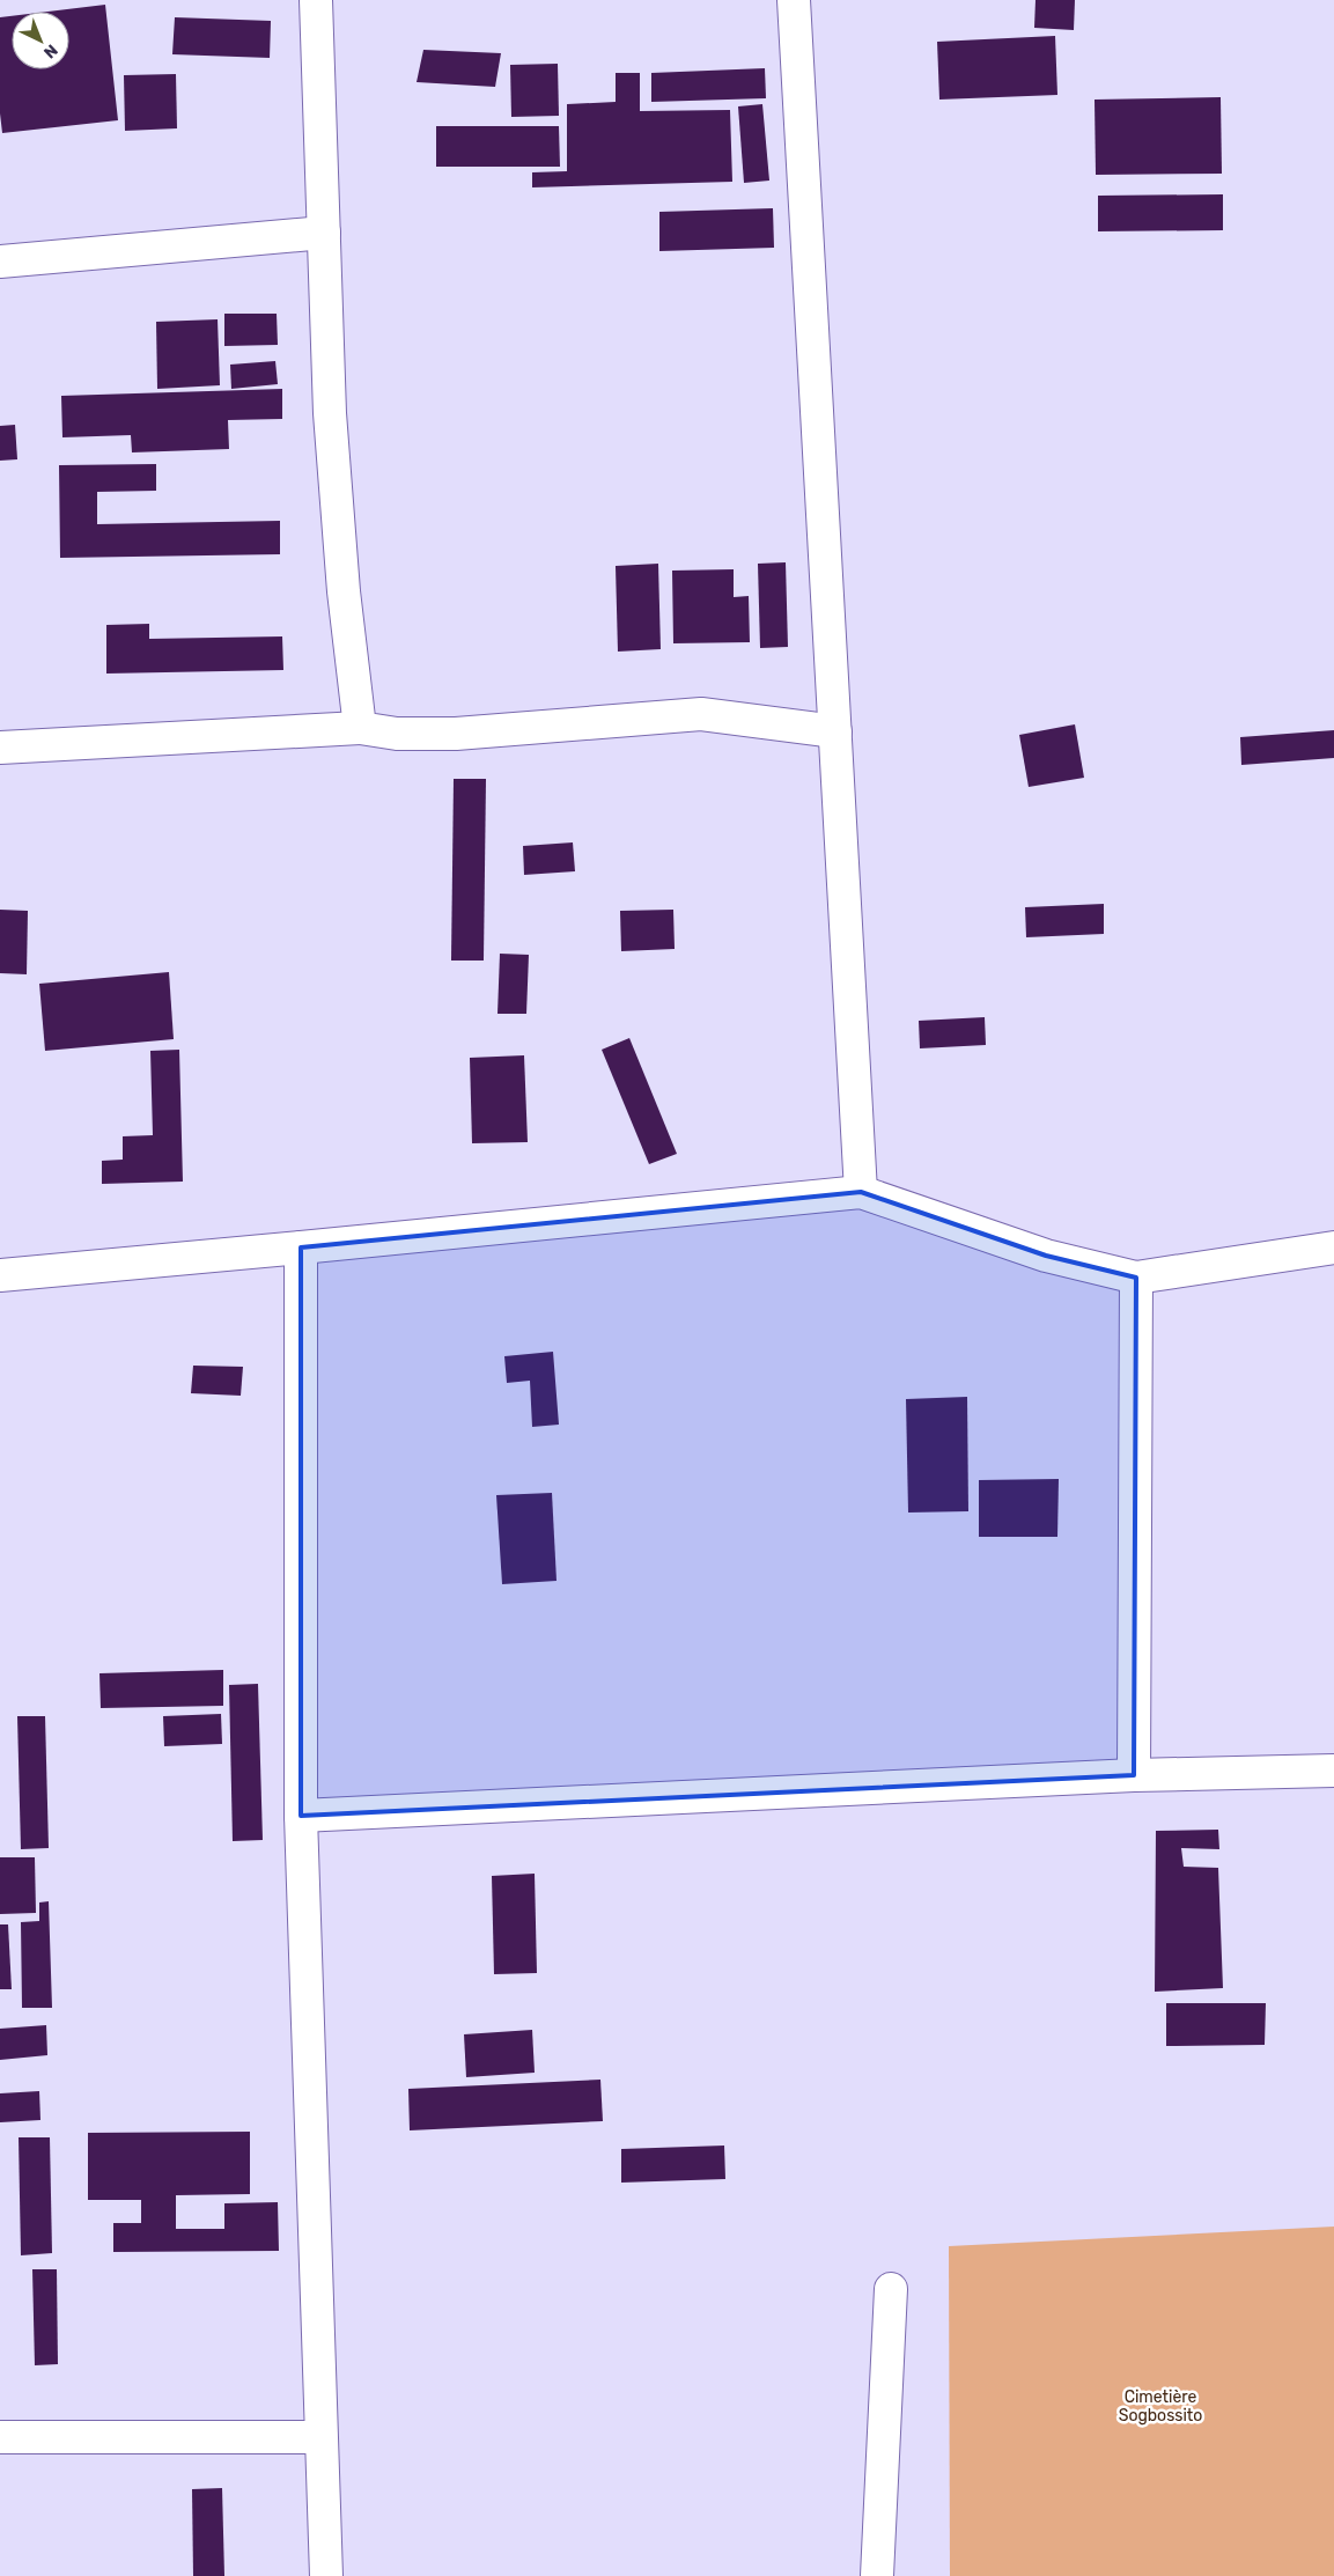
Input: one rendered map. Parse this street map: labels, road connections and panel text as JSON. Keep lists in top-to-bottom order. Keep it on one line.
{"parks":["Cimetière Sogbossito"],"north":"bottom right"}
